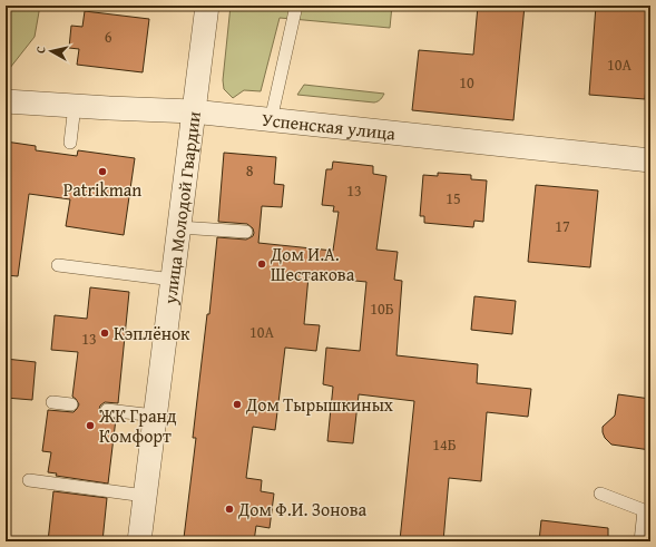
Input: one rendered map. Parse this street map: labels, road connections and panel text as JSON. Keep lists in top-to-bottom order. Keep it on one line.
{"streets":{"street":["Успенская улица","улица Молодой Гвардии"]},"crossings":[["Успенская улица","улица Молодой Гвардии"]],"places":["Patrikman","Дом И.А. Шестакова","Кэплёнок","Дом Тырышкиных","ЖК Гранд Комфорт","Дом Ф.И. Зонова"],"house_numbers":["6","10А","10","8","13","15","17","10Б","10А","13","14Б"],"north":"left"}
